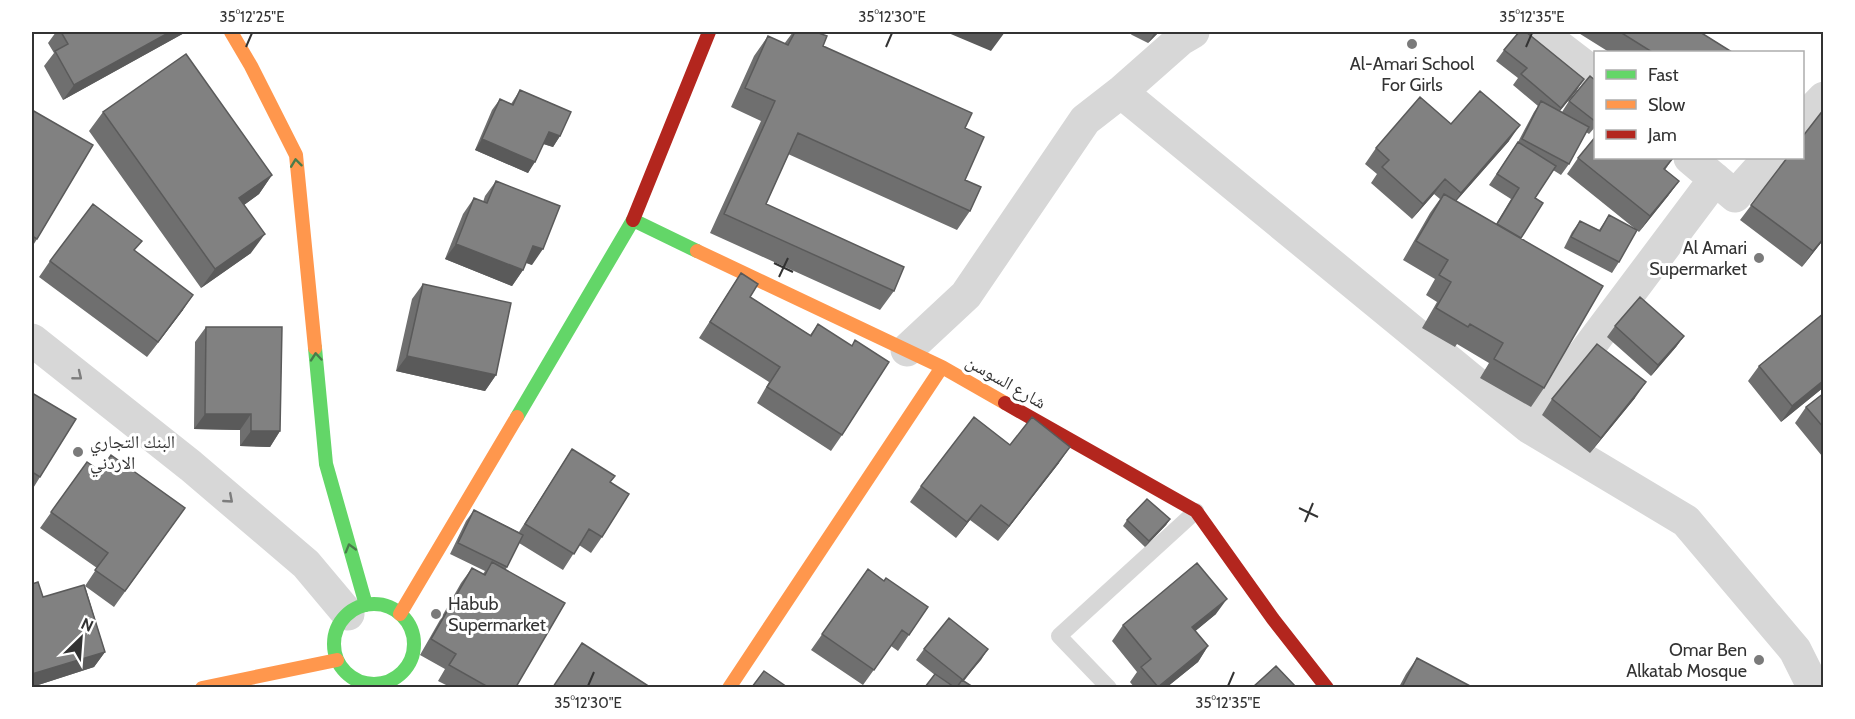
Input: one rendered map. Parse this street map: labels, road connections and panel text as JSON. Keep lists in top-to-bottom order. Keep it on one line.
{"streets":{"street":["شارع السوسن"]},"places":["Al-Amari School For Girls","Al Amari Supermarket","البنك التجاري الاردني","Habub Supermarket","Omar Ben Alkatab Mosque"],"legend":["Fast","Slow","Jam"],"north":"top right","coordinates":["35°12'25\"E","35°12'30\"E","35°12'35\"E"]}
